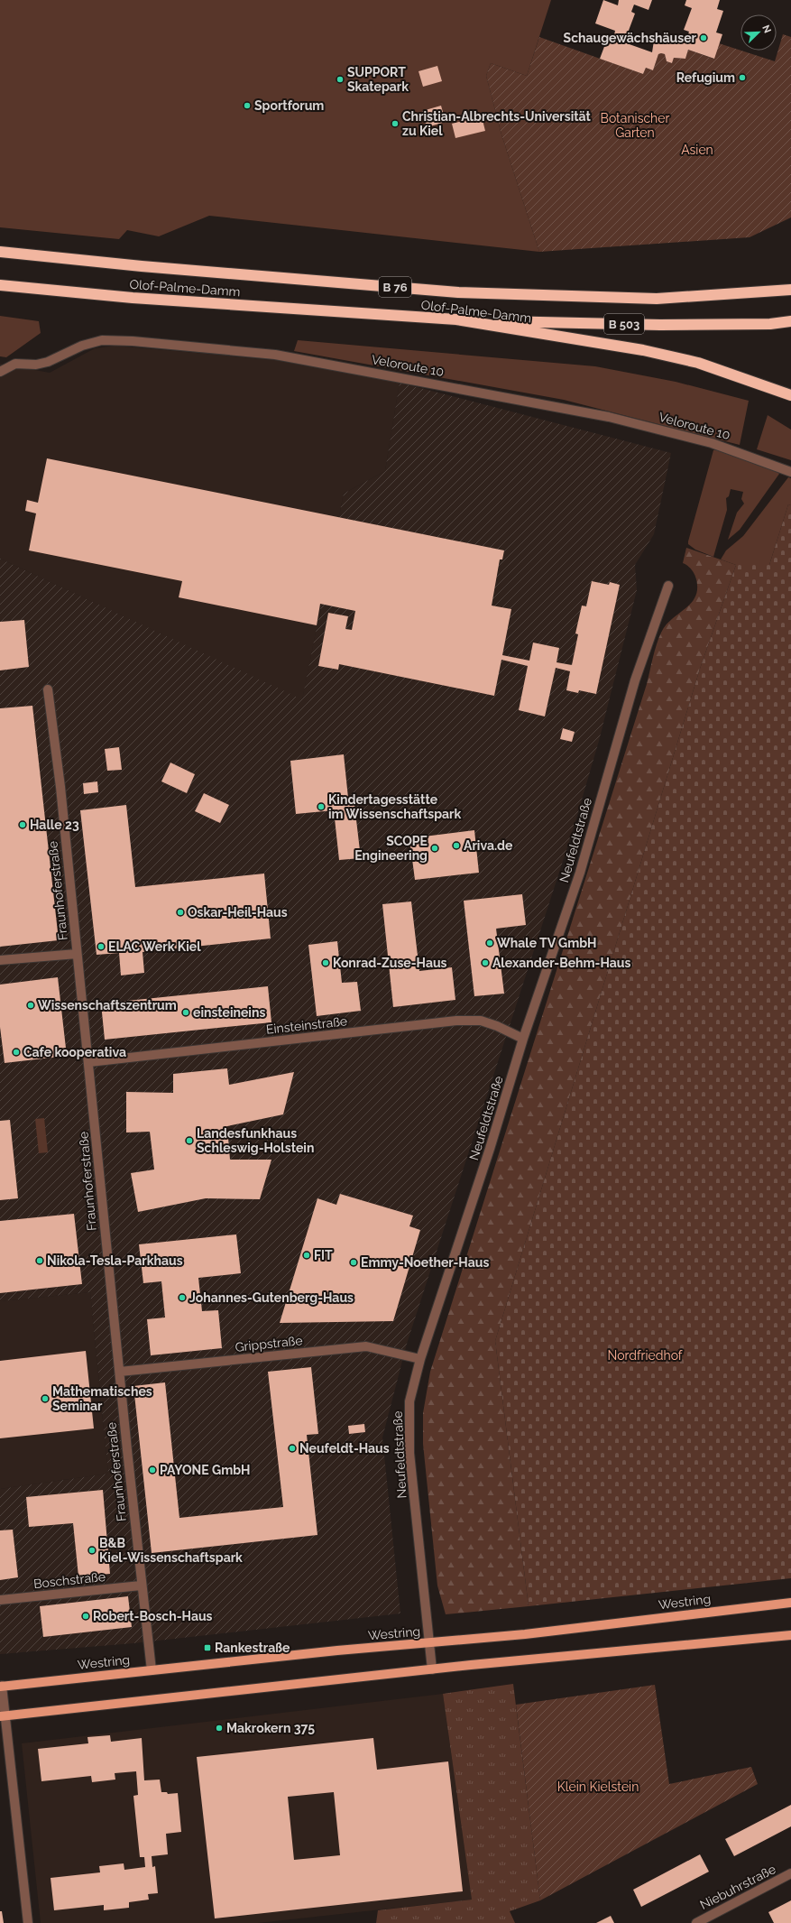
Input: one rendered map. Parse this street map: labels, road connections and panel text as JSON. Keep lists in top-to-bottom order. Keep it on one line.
{"streets":{"highway":["B 76","Olof-Palme-Damm","B 503"],"main road":["Westring"],"street":["Veloroute 10","Neufeldtstraße","Fraunhoferstraße","Einsteinstraße","Grippstraße","Boschstraße","Niebuhrstraße"]},"crossings":[["Olof-Palme-Damm","B 503"],["Neufeldtstraße","Einsteinstraße"],["Neufeldtstraße","Grippstraße"],["Neufeldtstraße","Westring"],["Fraunhoferstraße","Einsteinstraße"],["Fraunhoferstraße","Grippstraße"],["Fraunhoferstraße","Boschstraße"],["Fraunhoferstraße","Westring"]],"parks":["Botanischer Garten","Asien","Nordfriedhof","Klein Kielstein"],"places":{"other":["Schaugewächshäuser","Refugium","SUPPORT Skatepark","Sportforum","Christian-Albrechts-Universität zu Kiel","Kindertagesstätte im Wissenschaftspark","Halle 23","Ariva.de","SCOPE Engineering","Oskar-Heil-Haus","Whale TV GmbH","ELAC Werk Kiel","Konrad-Zuse-Haus","Alexander-Behm-Haus","Wissenschaftszentrum","einsteineins","Cafe kooperativa","Landesfunkhaus Schleswig-Holstein","FIT","Nikola-Tesla-Parkhaus","Emmy-Noether-Haus","Johannes-Gutenberg-Haus","Mathematisches Seminar","Neufeldt-Haus","PAYONE GmbH","B&B Kiel-Wissenschaftspark","Robert-Bosch-Haus","Makrokern 375"],"transit":["Rankestraße"]},"north":"top right"}
